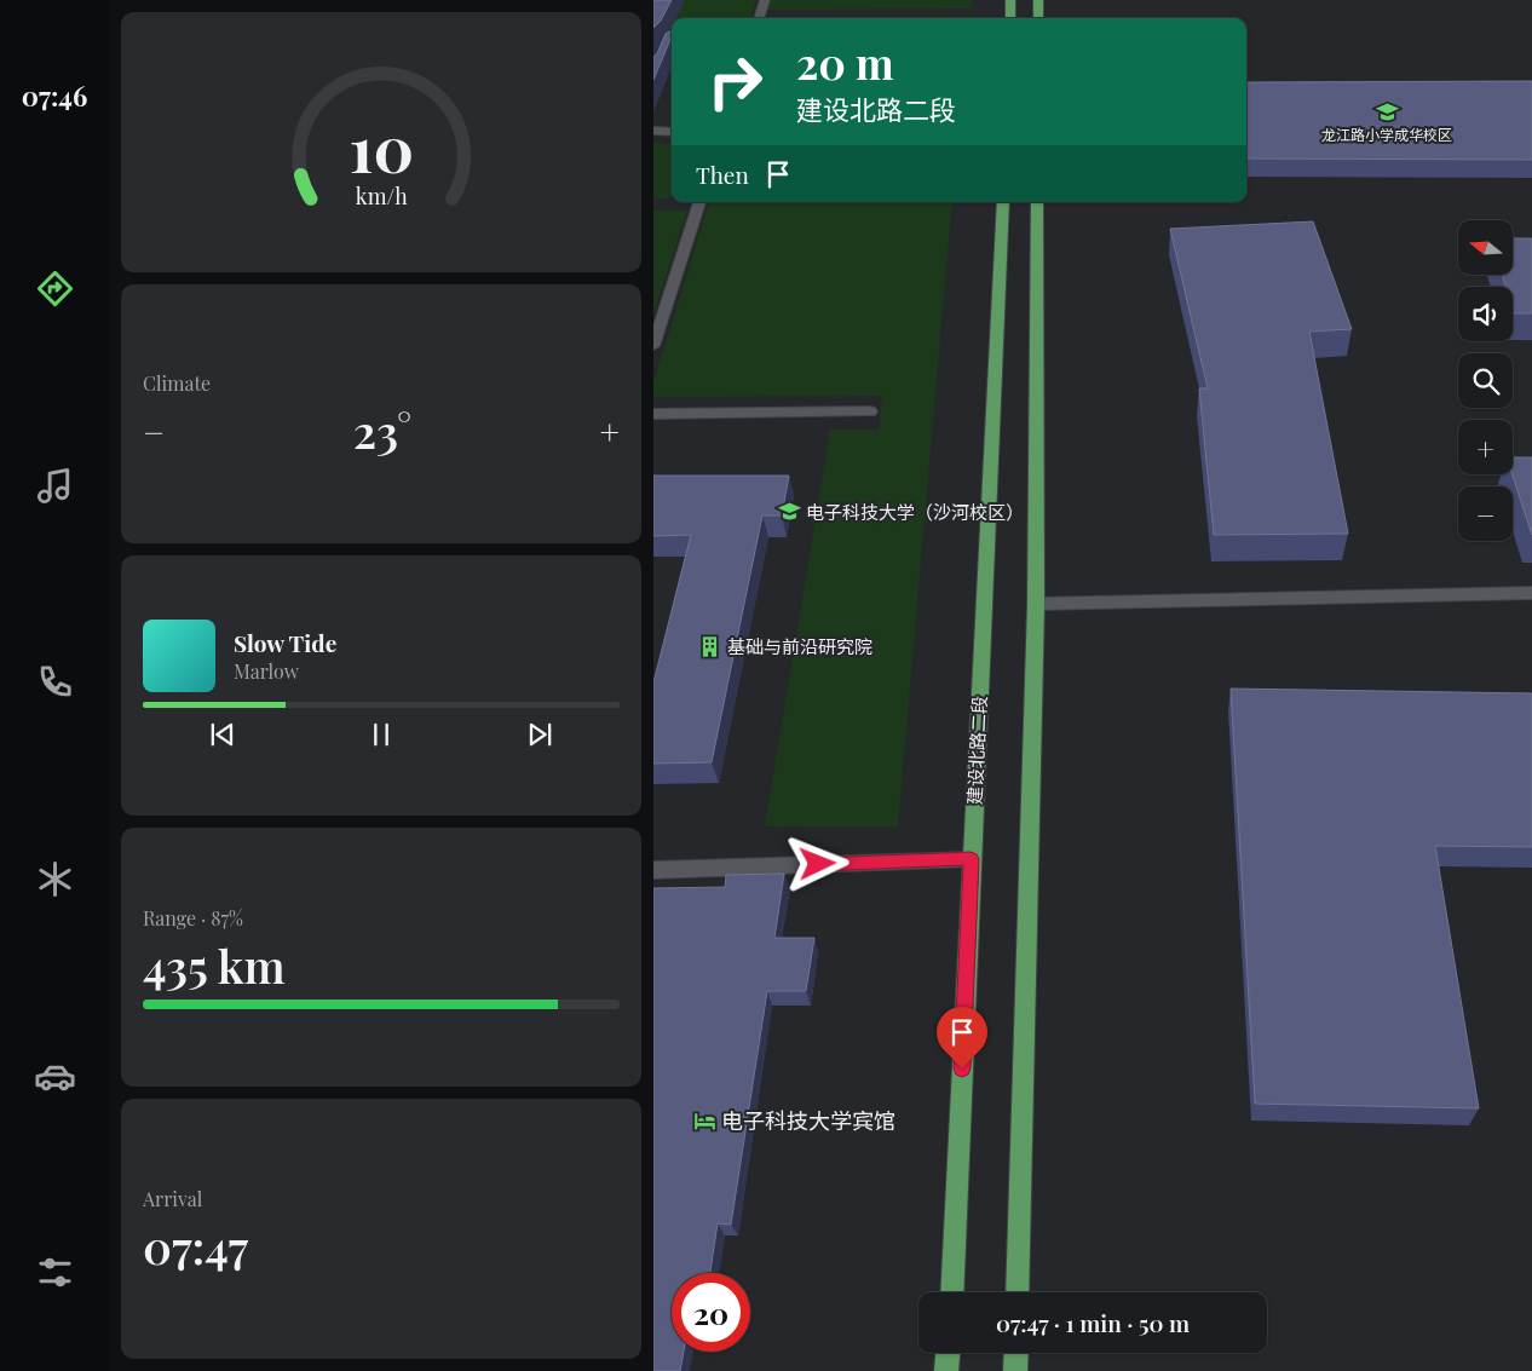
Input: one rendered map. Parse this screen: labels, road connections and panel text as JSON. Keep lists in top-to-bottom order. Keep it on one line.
{"streets":{"main road":["建设北路二段"]},"places":{"school or university":["龙江路小学成华校区","电子科技大学（沙河校区）"],"building":["基础与前沿研究院"],"hotel":["电子科技大学宾馆"]},"north":"left","page":{"tabs":"07:46","turn":["20 m","建设北路二段"],"then":"Then","map_buttons":["+","−"],"tile":["Climate",["Range · 87%","435 km"],["Arrival","07:47"]],"heat":["−","23°","+"],"song":["Slow Tide","Marlow"],"limit":"20","trip":"07:47 · 1 min · 50 m","gauge":["10","km/h"]}}
